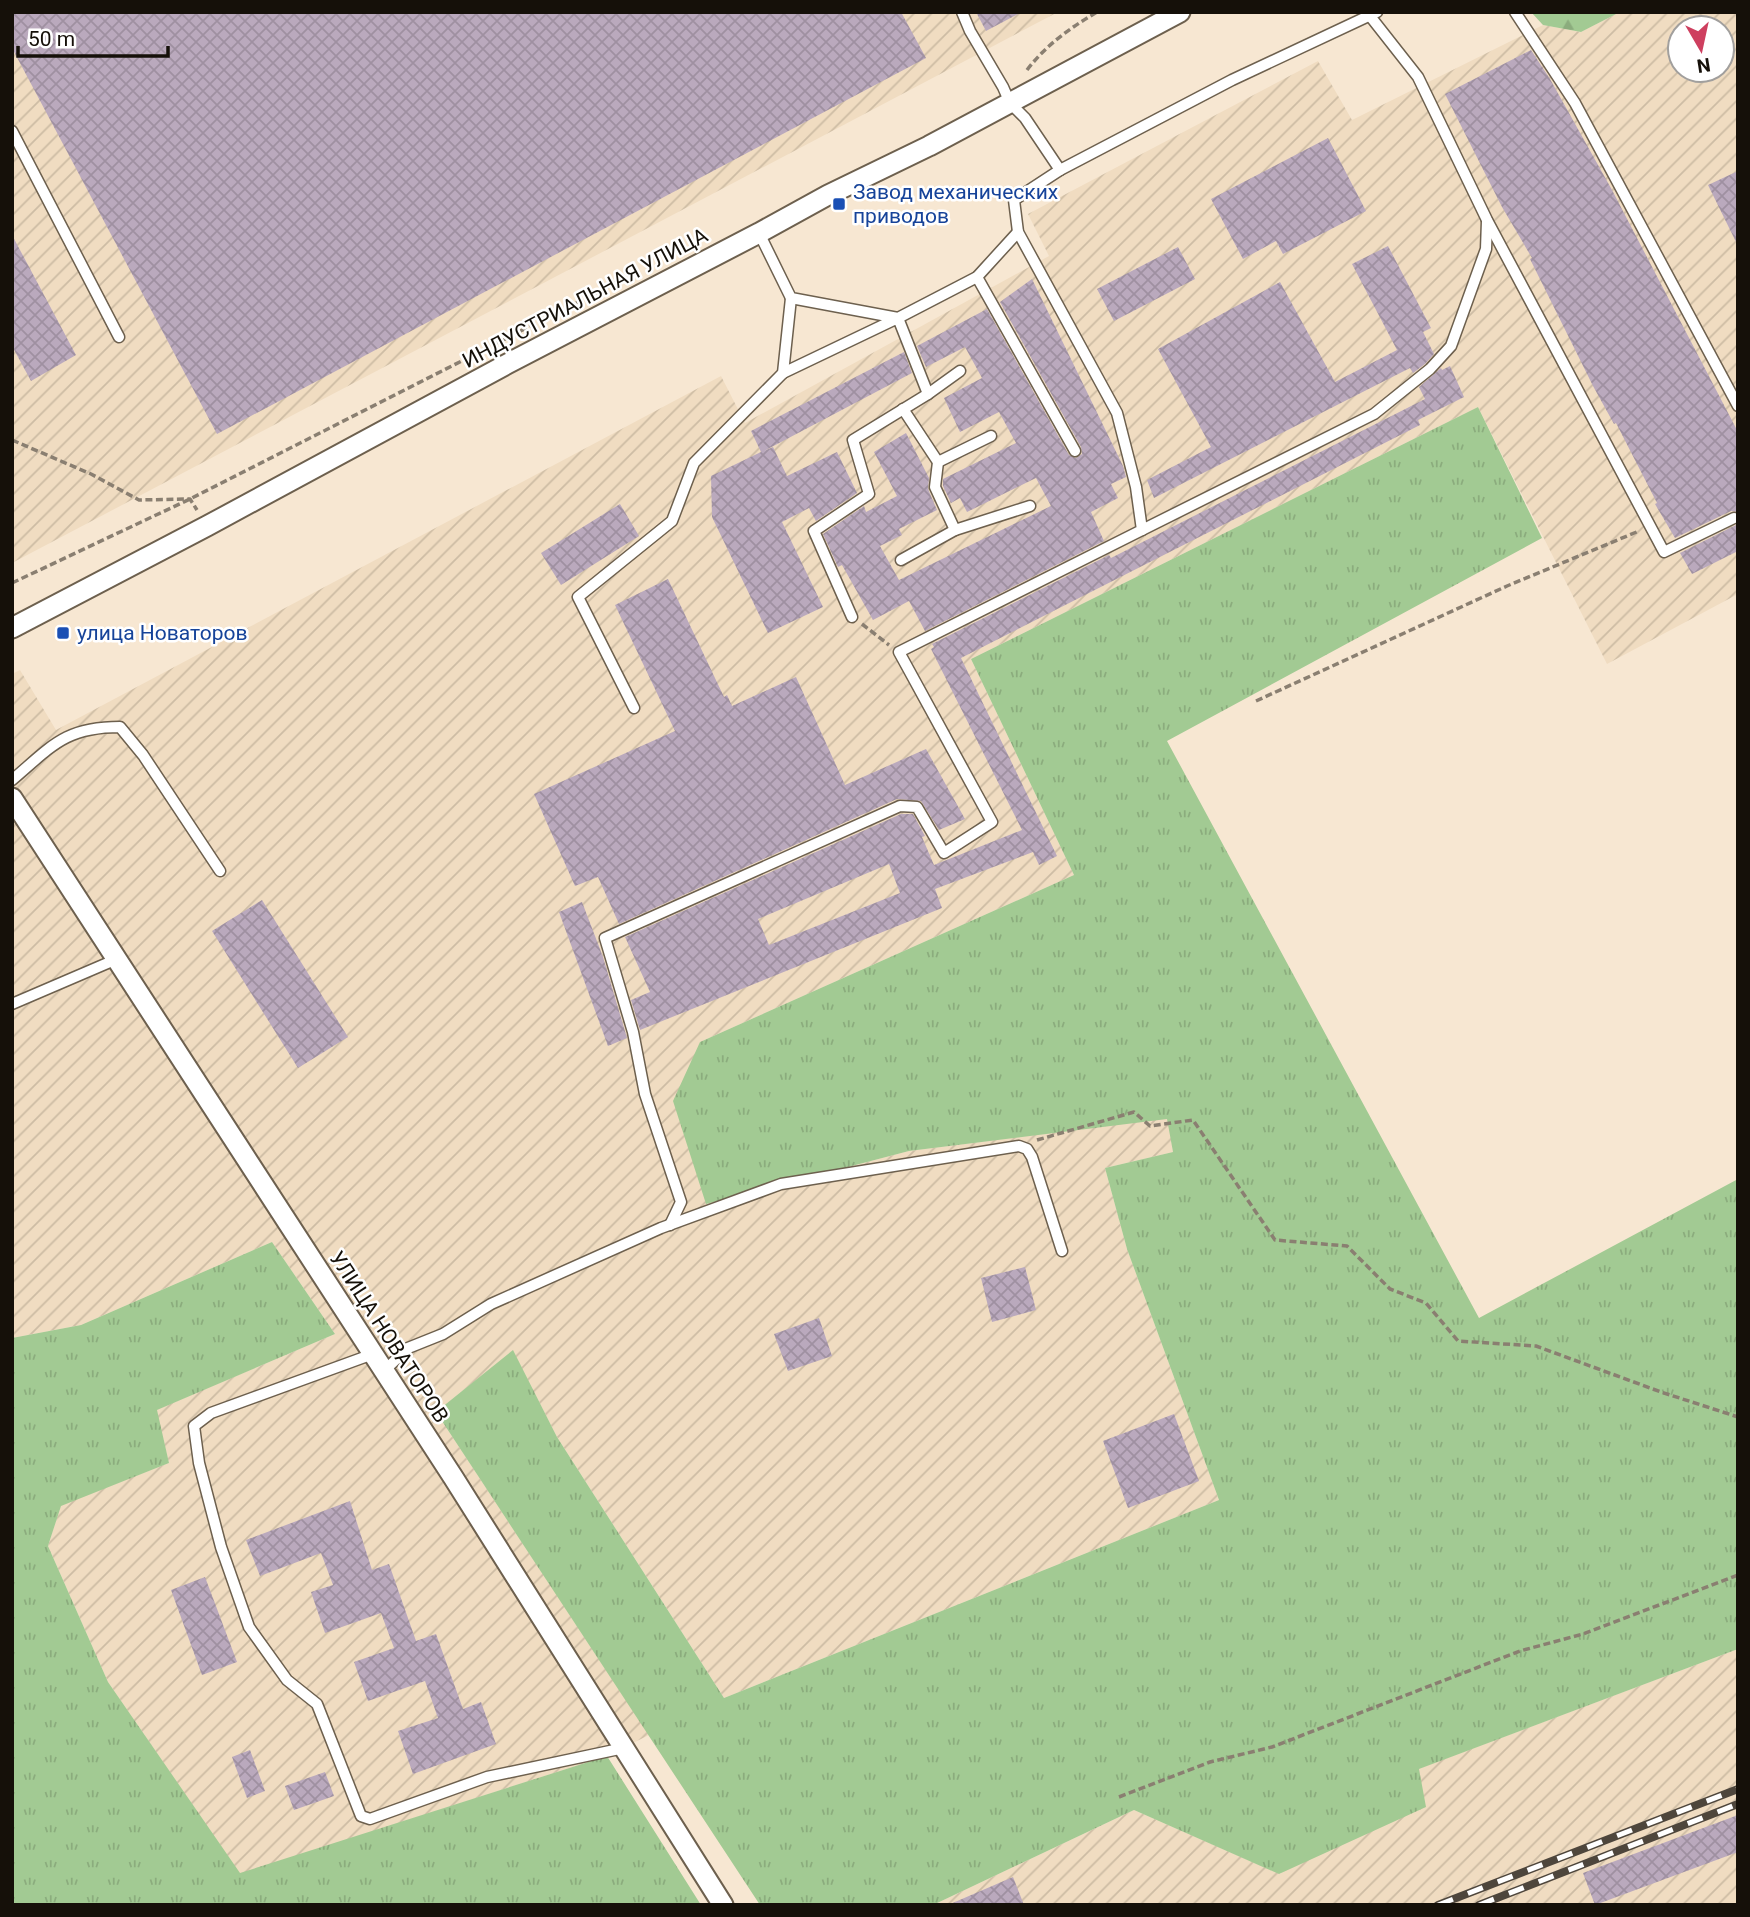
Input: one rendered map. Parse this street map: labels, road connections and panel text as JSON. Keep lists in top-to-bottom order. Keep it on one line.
{"streets":{"street":["ИНДУСТРИАЛЬНАЯ УЛИЦА","УЛИЦА НОВАТОРОВ"]},"places":{"transit":["Завод механических приводов","улица Новаторов"]},"scale_bar":"50 m","north":"bottom"}
